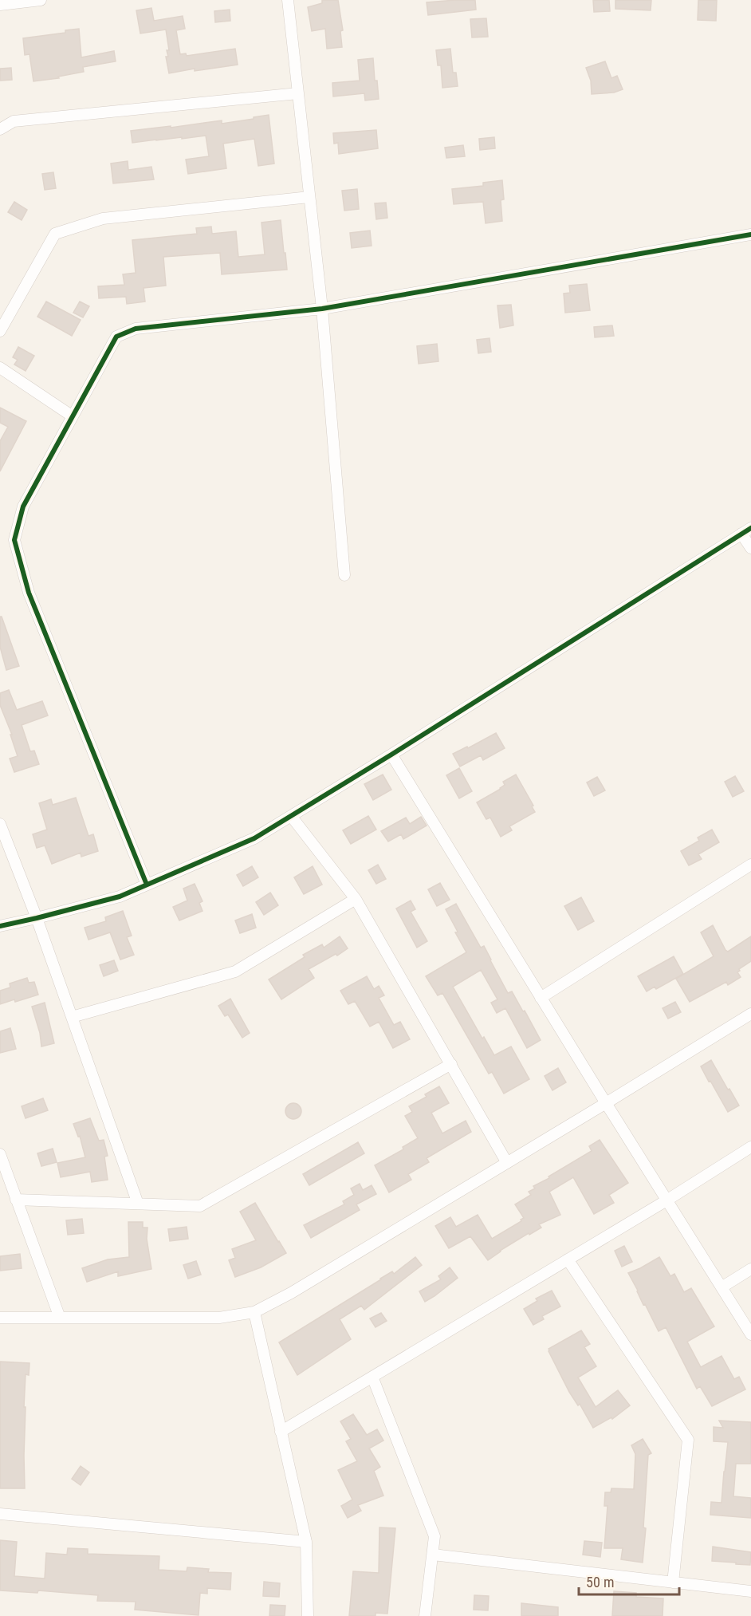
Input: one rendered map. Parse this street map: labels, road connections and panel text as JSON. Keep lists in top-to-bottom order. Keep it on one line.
{"scale_bar":"50 m"}
